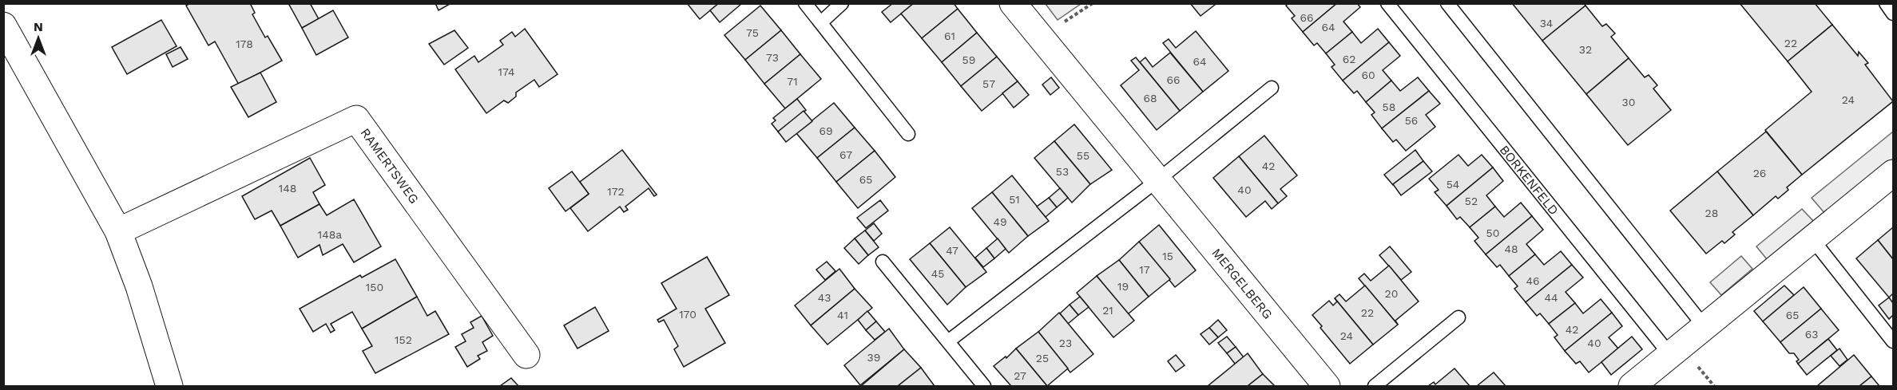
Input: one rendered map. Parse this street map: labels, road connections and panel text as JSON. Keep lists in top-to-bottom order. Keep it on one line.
{"streets":{"street":["RAMERTSWEG","MERGELBERG"],"lane":["BORKENFELD"]},"house_numbers":["66","34","64","75","61","22","178","32","73","62","59","64","174","60","66","71","57","68","24","30","58","56","69","67","55","42","53","26","65","54","148","40","172","51","52","28","49","50","148a","48","47","15","17","45","46","19","150","20","43","44","21","22","170","41","65","42","63","24","152","23","40","39","25","27"],"north":"top"}
